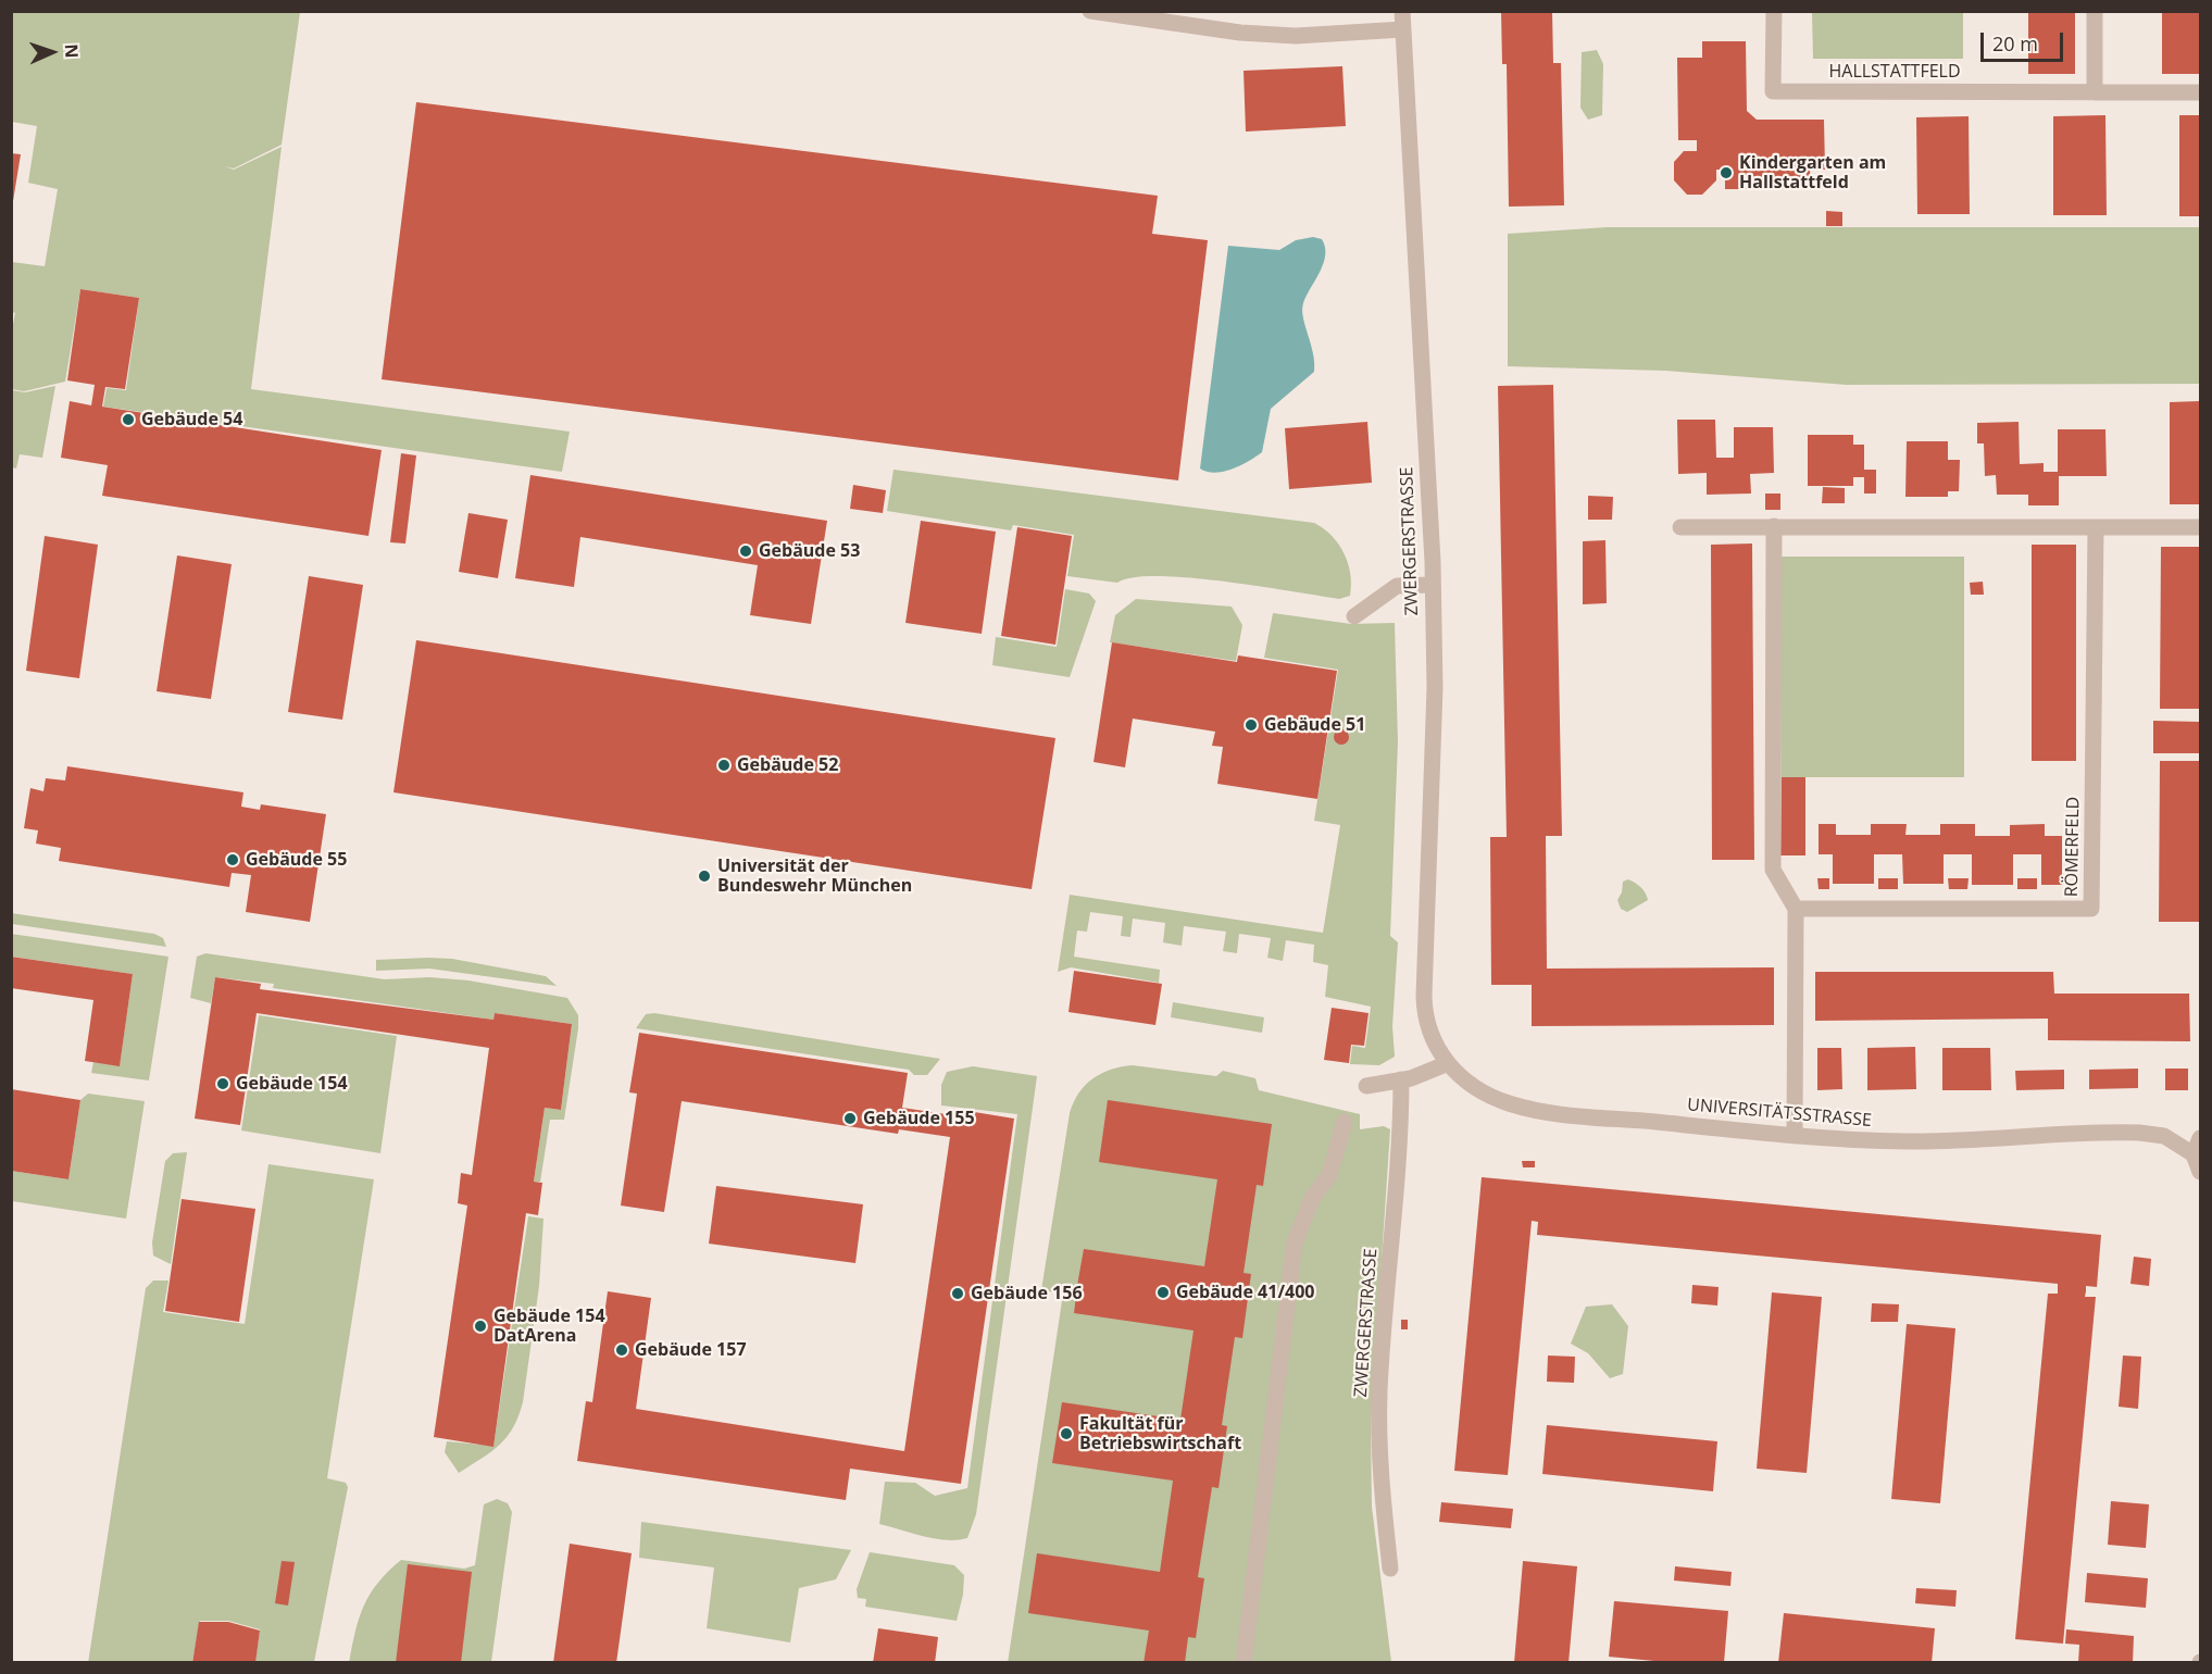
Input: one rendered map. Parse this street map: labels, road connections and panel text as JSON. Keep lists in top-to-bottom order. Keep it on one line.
{"streets":{"street":["HALLSTATTFELD","ZWERGERSTRASSE","RÖMERFELD","UNIVERSITÄTSSTRASSE"]},"crossings":[["ZWERGERSTRASSE","UNIVERSITÄTSSTRASSE"]],"places":["Kindergarten am Hallstattfeld","Gebäude 54","Gebäude 53","Gebäude 51","Gebäude 52","Gebäude 55","Universität der Bundeswehr München","Gebäude 154","Gebäude 155","Gebäude 41/400","Gebäude 156","Gebäude 154 DatArena","Gebäude 157","Fakultät für Betriebswirtschaft"],"scale_bar":"20 m","north":"right"}
